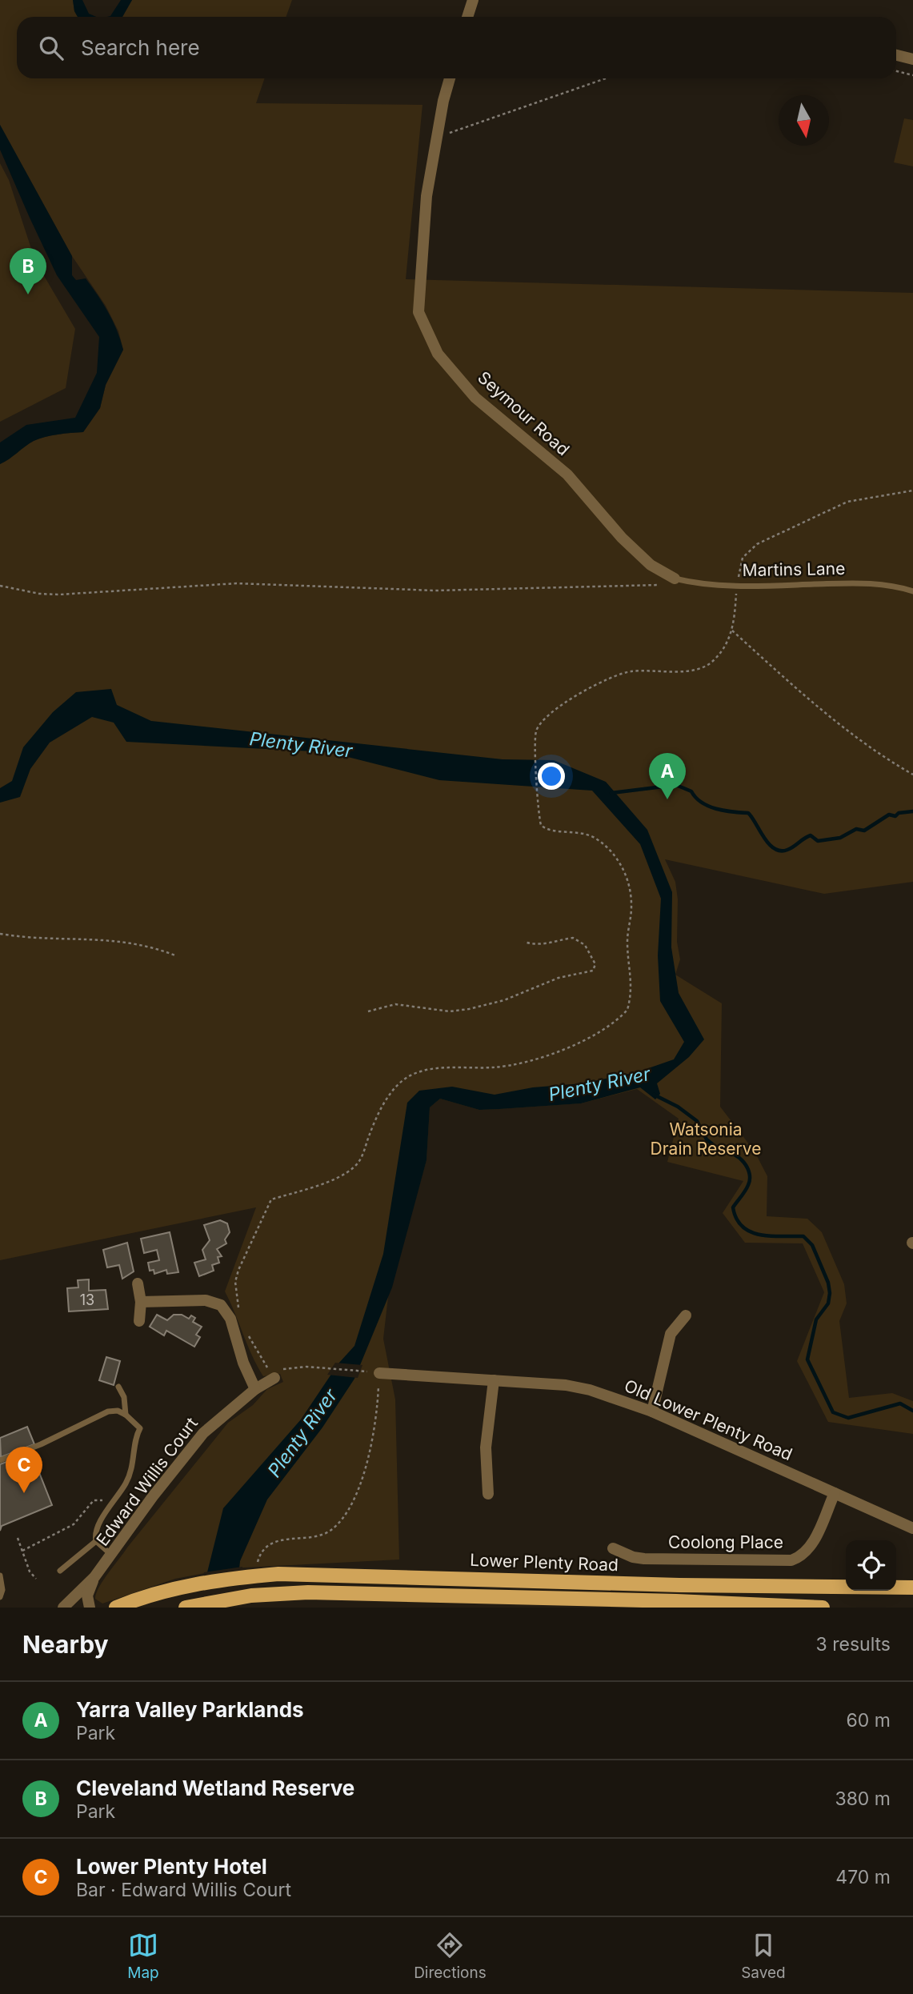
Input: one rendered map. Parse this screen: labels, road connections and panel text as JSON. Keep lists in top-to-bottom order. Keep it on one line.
{"streets":{"main road":["Lower Plenty Road"],"street":["Seymour Road","Old Lower Plenty Road","Edward Willis Court","Coolong Place"],"lane":["Martins Lane"]},"crossings":[["Seymour Road","Martins Lane"],["Old Lower Plenty Road","Coolong Place"]],"water":["Plenty River"],"parks":["Watsonia Drain Reserve"],"house_numbers":["13"],"north":"bottom","page":{"search":"Search here","pins":["B","A","C"],"heading":["Nearby","3 results"],"list":[{"mark":"A","name":"Yarra Valley Parklands","note":"Park","value":"60 m"},{"mark":"B","name":"Cleveland Wetland Reserve","note":"Park","value":"380 m"},{"mark":"C","name":"Lower Plenty Hotel","note":"Bar · Edward Willis Court","value":"470 m"}],"nav":["Map","Directions","Saved"]}}
